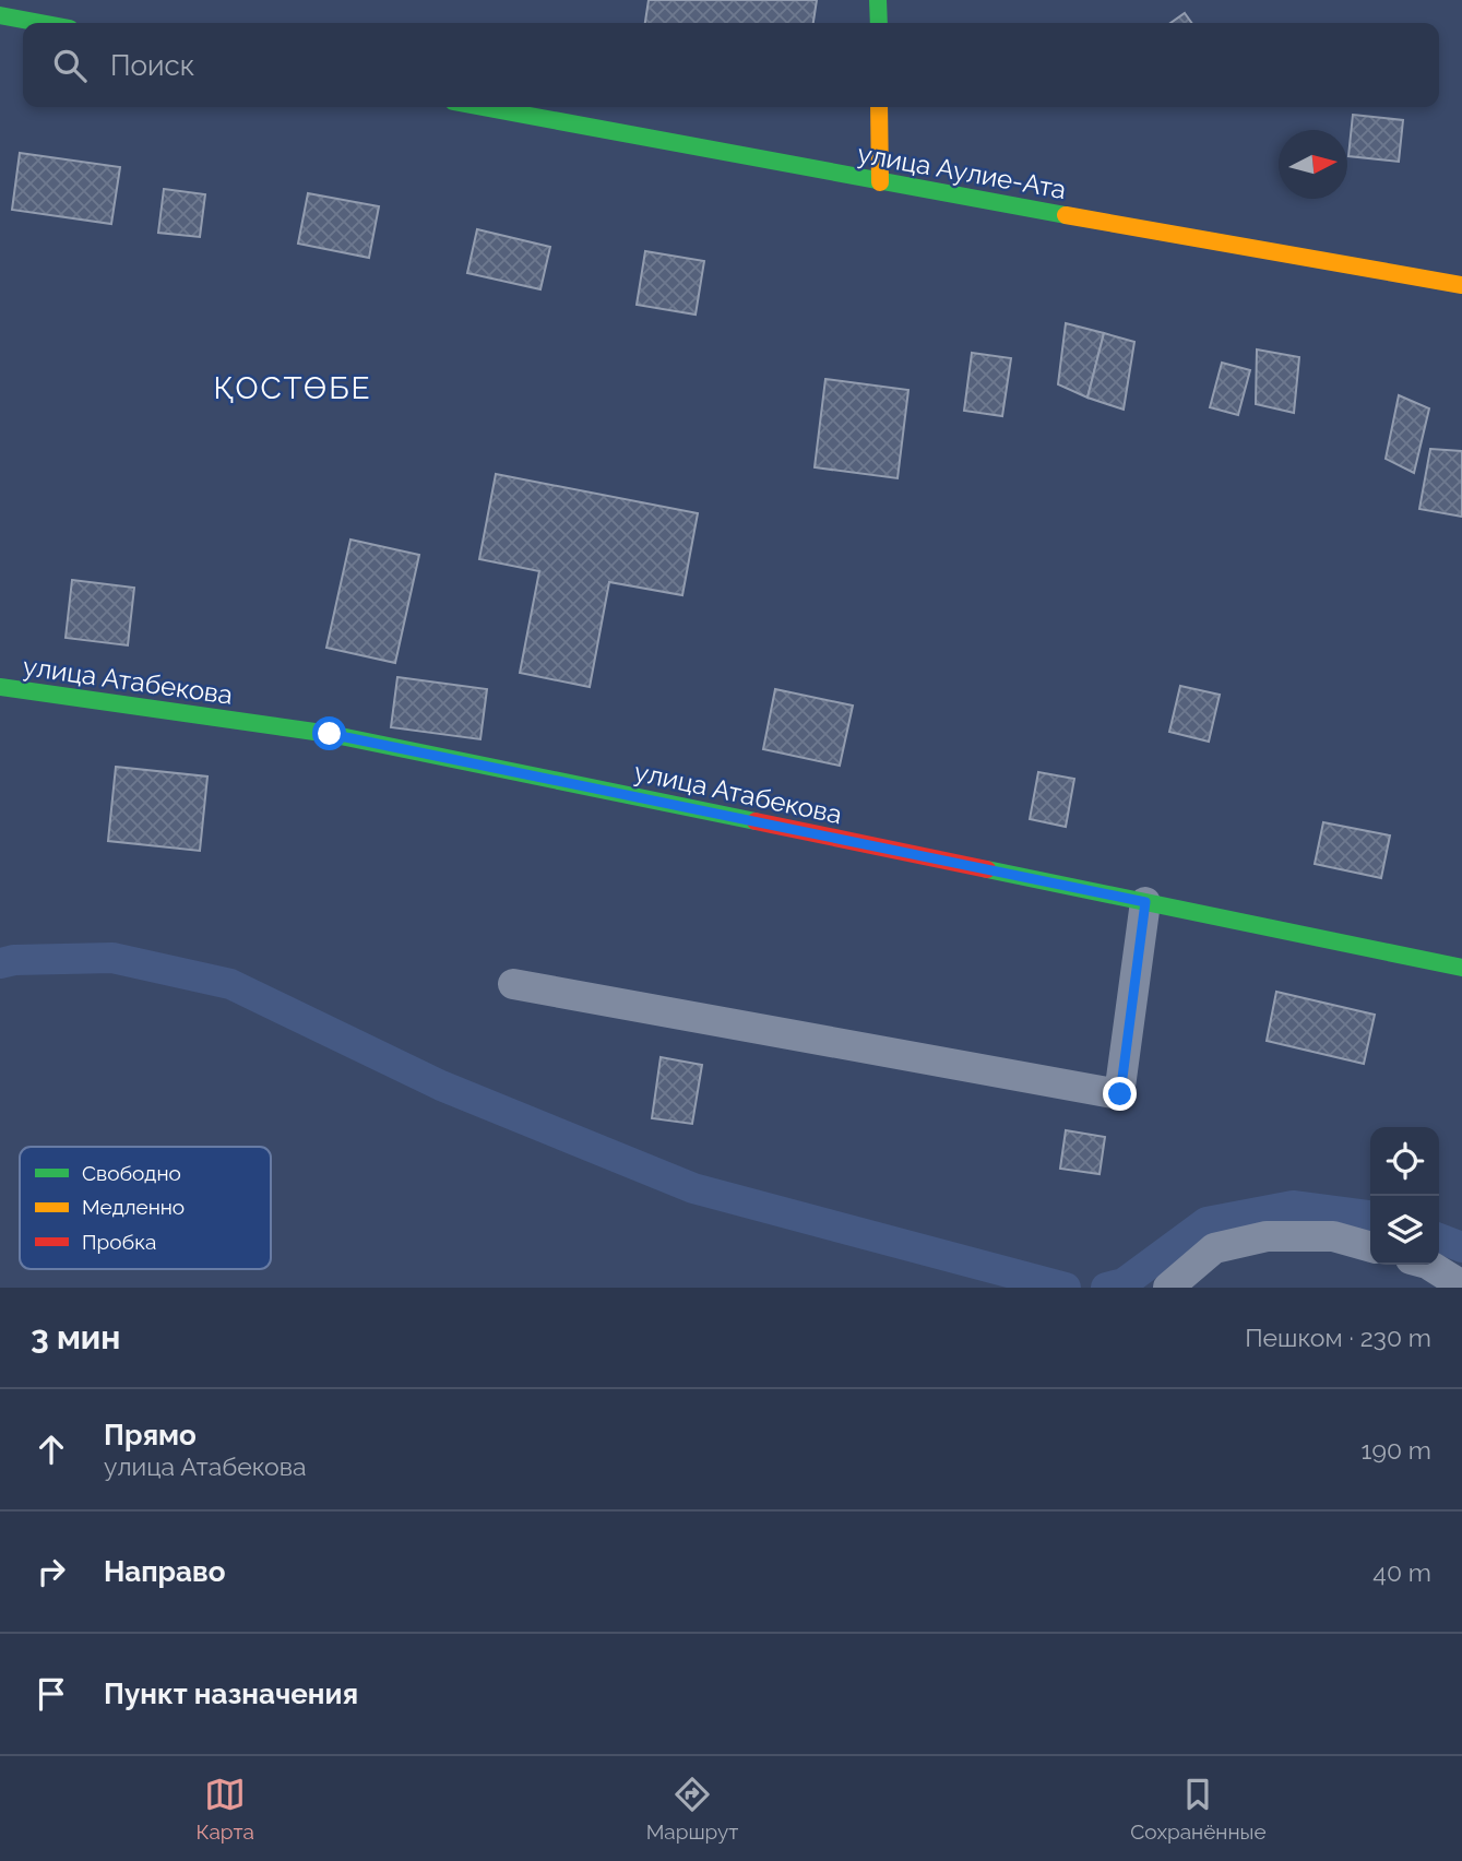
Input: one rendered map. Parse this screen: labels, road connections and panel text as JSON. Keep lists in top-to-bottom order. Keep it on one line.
{"streets":{"street":["улица Аулие-Ата","улица Атабекова"]},"districts":["ҚОСТӨБЕ"],"legend":["Свободно","Медленно","Пробка"],"north":"right","page":{"search":"Поиск","heading":["3 мин","Пешком · 230 m"],"list":[["Прямо","улица Атабекова","190 m"],["Направо","40 m"],"Пункт назначения"],"nav":["Карта","Маршрут","Сохранённые"]}}
